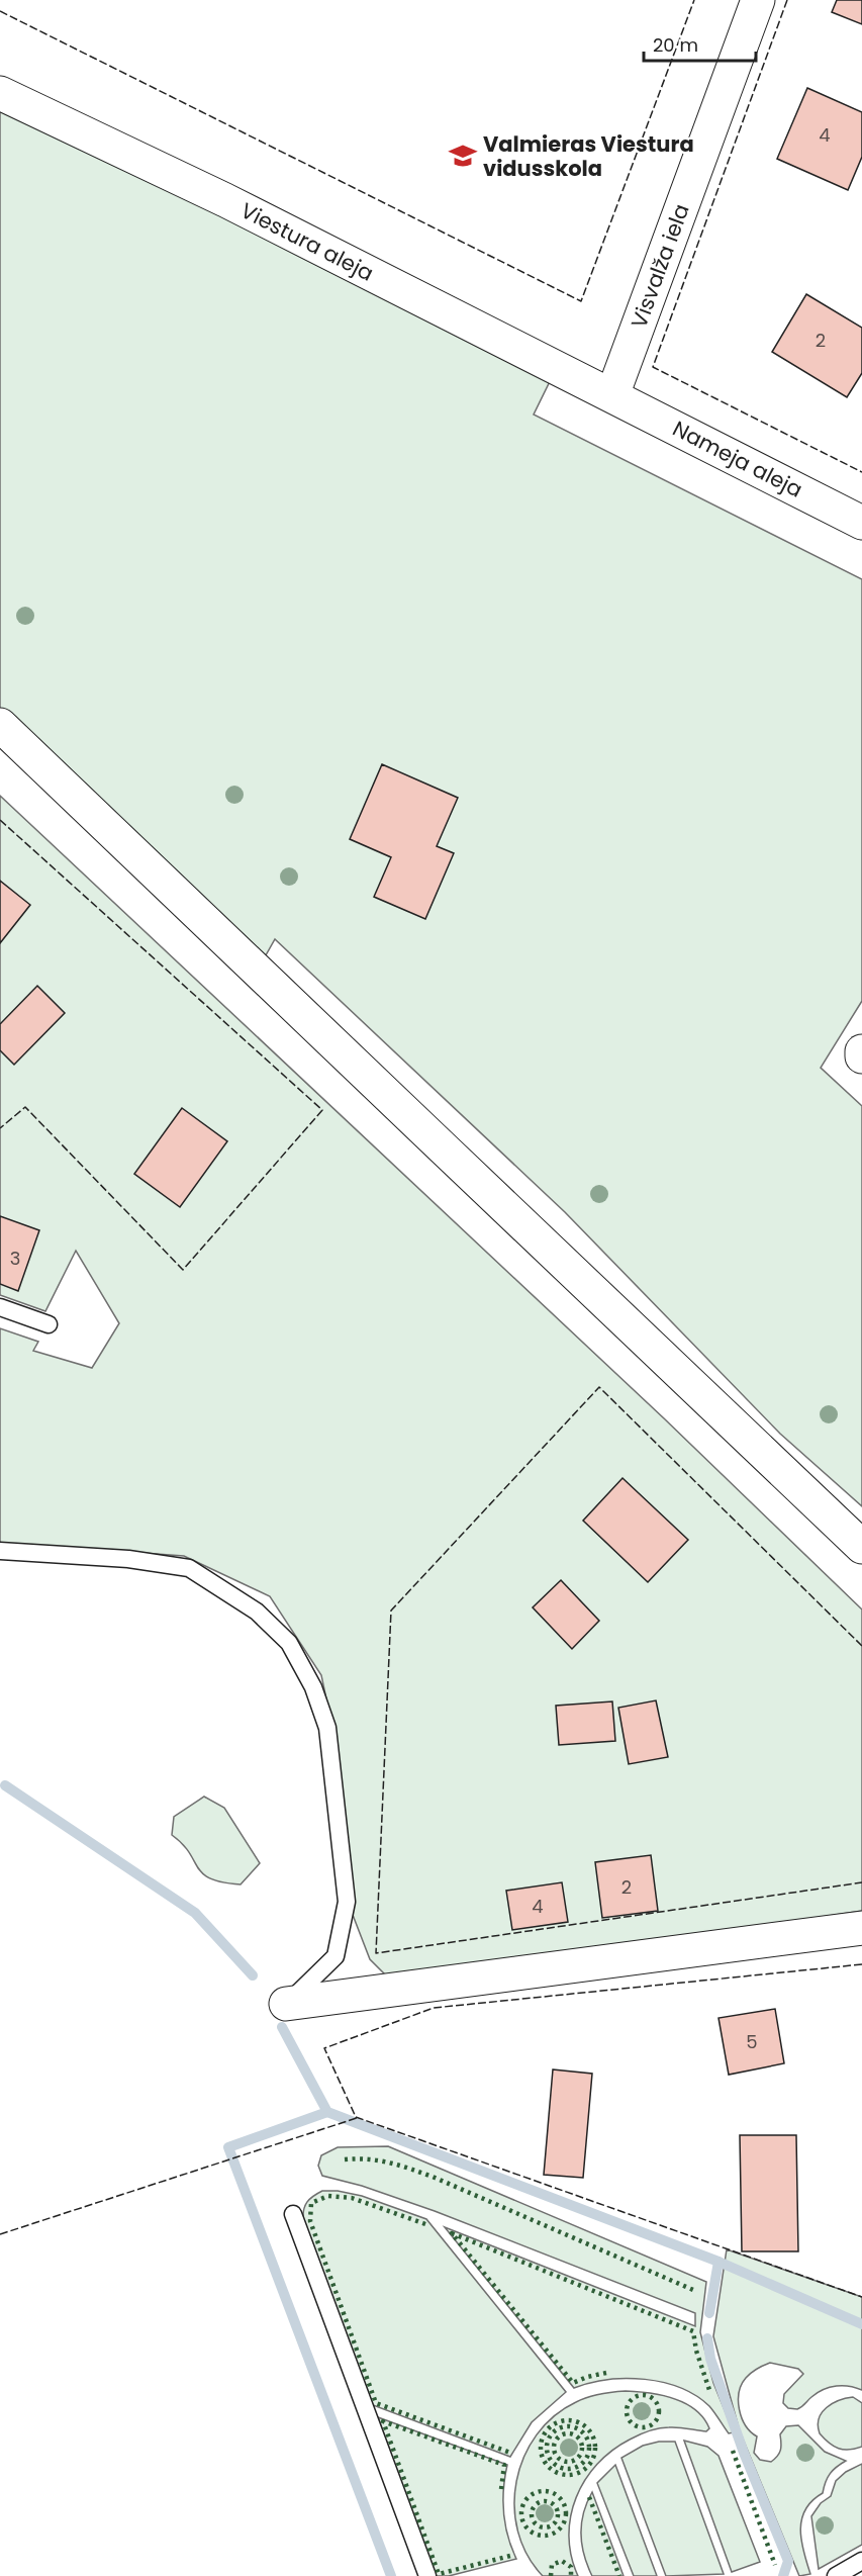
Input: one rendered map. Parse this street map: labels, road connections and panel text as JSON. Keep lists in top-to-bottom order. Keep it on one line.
{"streets":{"street":["Viestura aleja","Visvalža iela","Nameja aleja"]},"crossings":[["Viestura aleja","Visvalža iela"],["Viestura aleja","Nameja aleja"],["Visvalža iela","Nameja aleja"]],"places":{"school or university":["Valmieras Viestura vidusskola"]},"house_numbers":["4","2","3","2","4","5"],"scale_bar":"20 m"}
